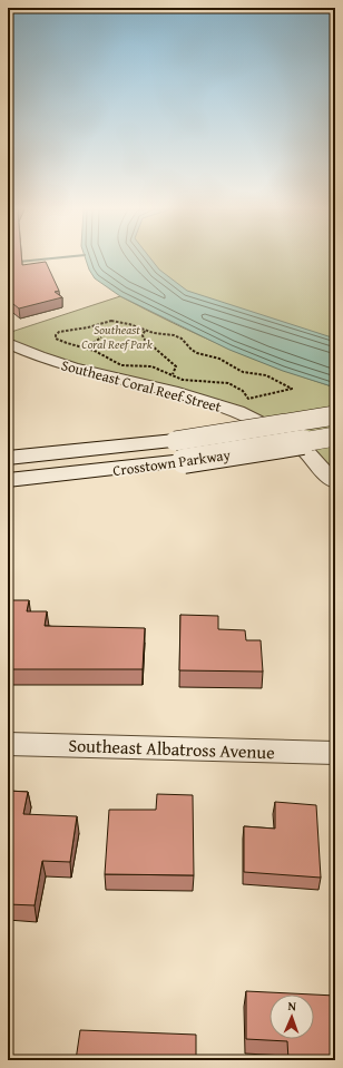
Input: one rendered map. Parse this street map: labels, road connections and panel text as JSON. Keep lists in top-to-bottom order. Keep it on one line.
{"streets":{"main road":["Crosstown Parkway"],"street":["Southeast Coral Reef Street","Southeast Albatross Avenue"]},"parks":["Southeast Coral Reef Park"],"north":"top"}
